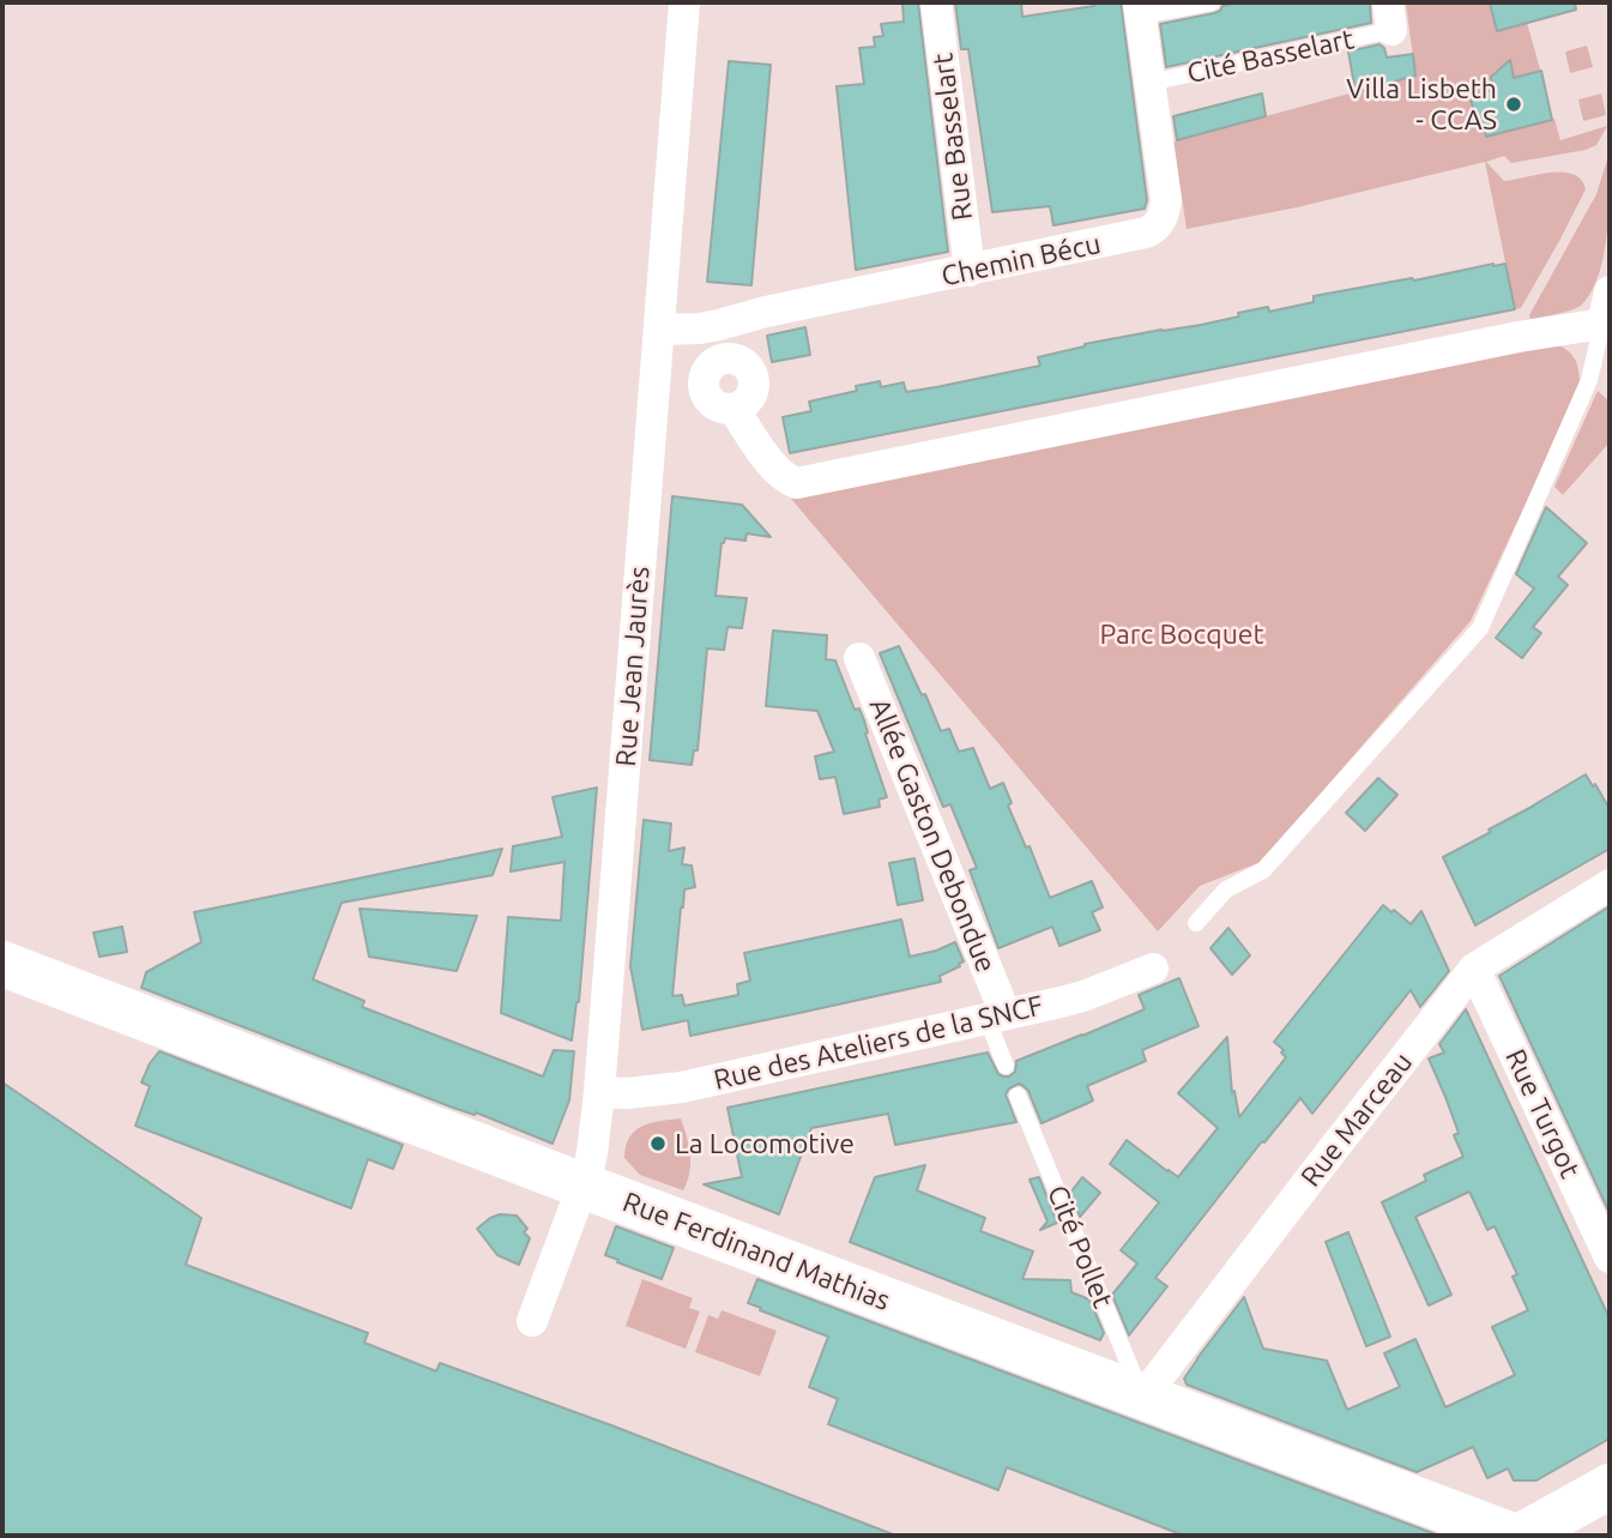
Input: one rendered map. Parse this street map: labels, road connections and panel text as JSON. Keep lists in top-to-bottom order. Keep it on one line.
{"streets":{"street":["Rue Basselart","Chemin Bécu","Rue Jean Jaurès","Allée Gaston Debondue","Rue des Ateliers de la SNCF","Rue Turgot","Rue Marceau","Rue Ferdinand Mathias"],"lane":["Cité Basselart","Cité Pollet"]},"crossings":[["Cité Basselart","Chemin Bécu"],["Rue Basselart","Chemin Bécu"],["Chemin Bécu","Rue Jean Jaurès"],["Rue Jean Jaurès","Rue des Ateliers de la SNCF"],["Rue Jean Jaurès","Rue Ferdinand Mathias"],["Allée Gaston Debondue","Rue des Ateliers de la SNCF"],["Rue Turgot","Rue Marceau"],["Rue Marceau","Cité Pollet"],["Rue Marceau","Rue Ferdinand Mathias"],["Cité Pollet","Rue Ferdinand Mathias"]],"parks":["Parc Bocquet"],"places":["Villa Lisbeth - CCAS","La Locomotive"]}
